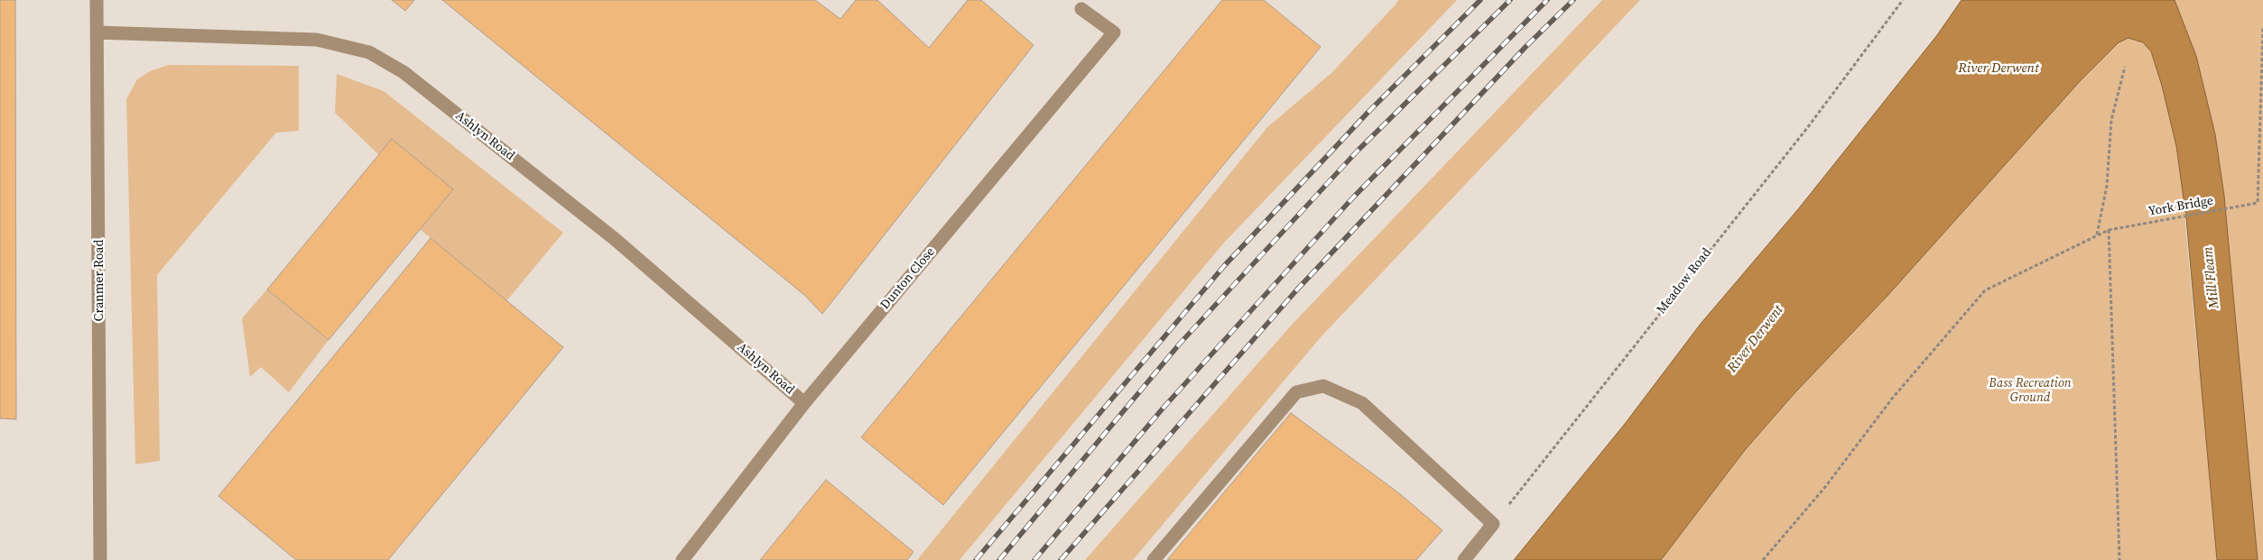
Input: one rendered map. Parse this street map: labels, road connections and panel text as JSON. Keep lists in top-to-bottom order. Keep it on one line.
{"streets":{"street":["Ashlyn Road","Dunton Close","Cranmer Road"],"path":["York Bridge","Meadow Road"]},"crossings":[["Ashlyn Road","Dunton Close"],["Ashlyn Road","Cranmer Road"]],"water":["River Derwent","Mill Fleam"],"parks":["Bass Recreation Ground"]}
